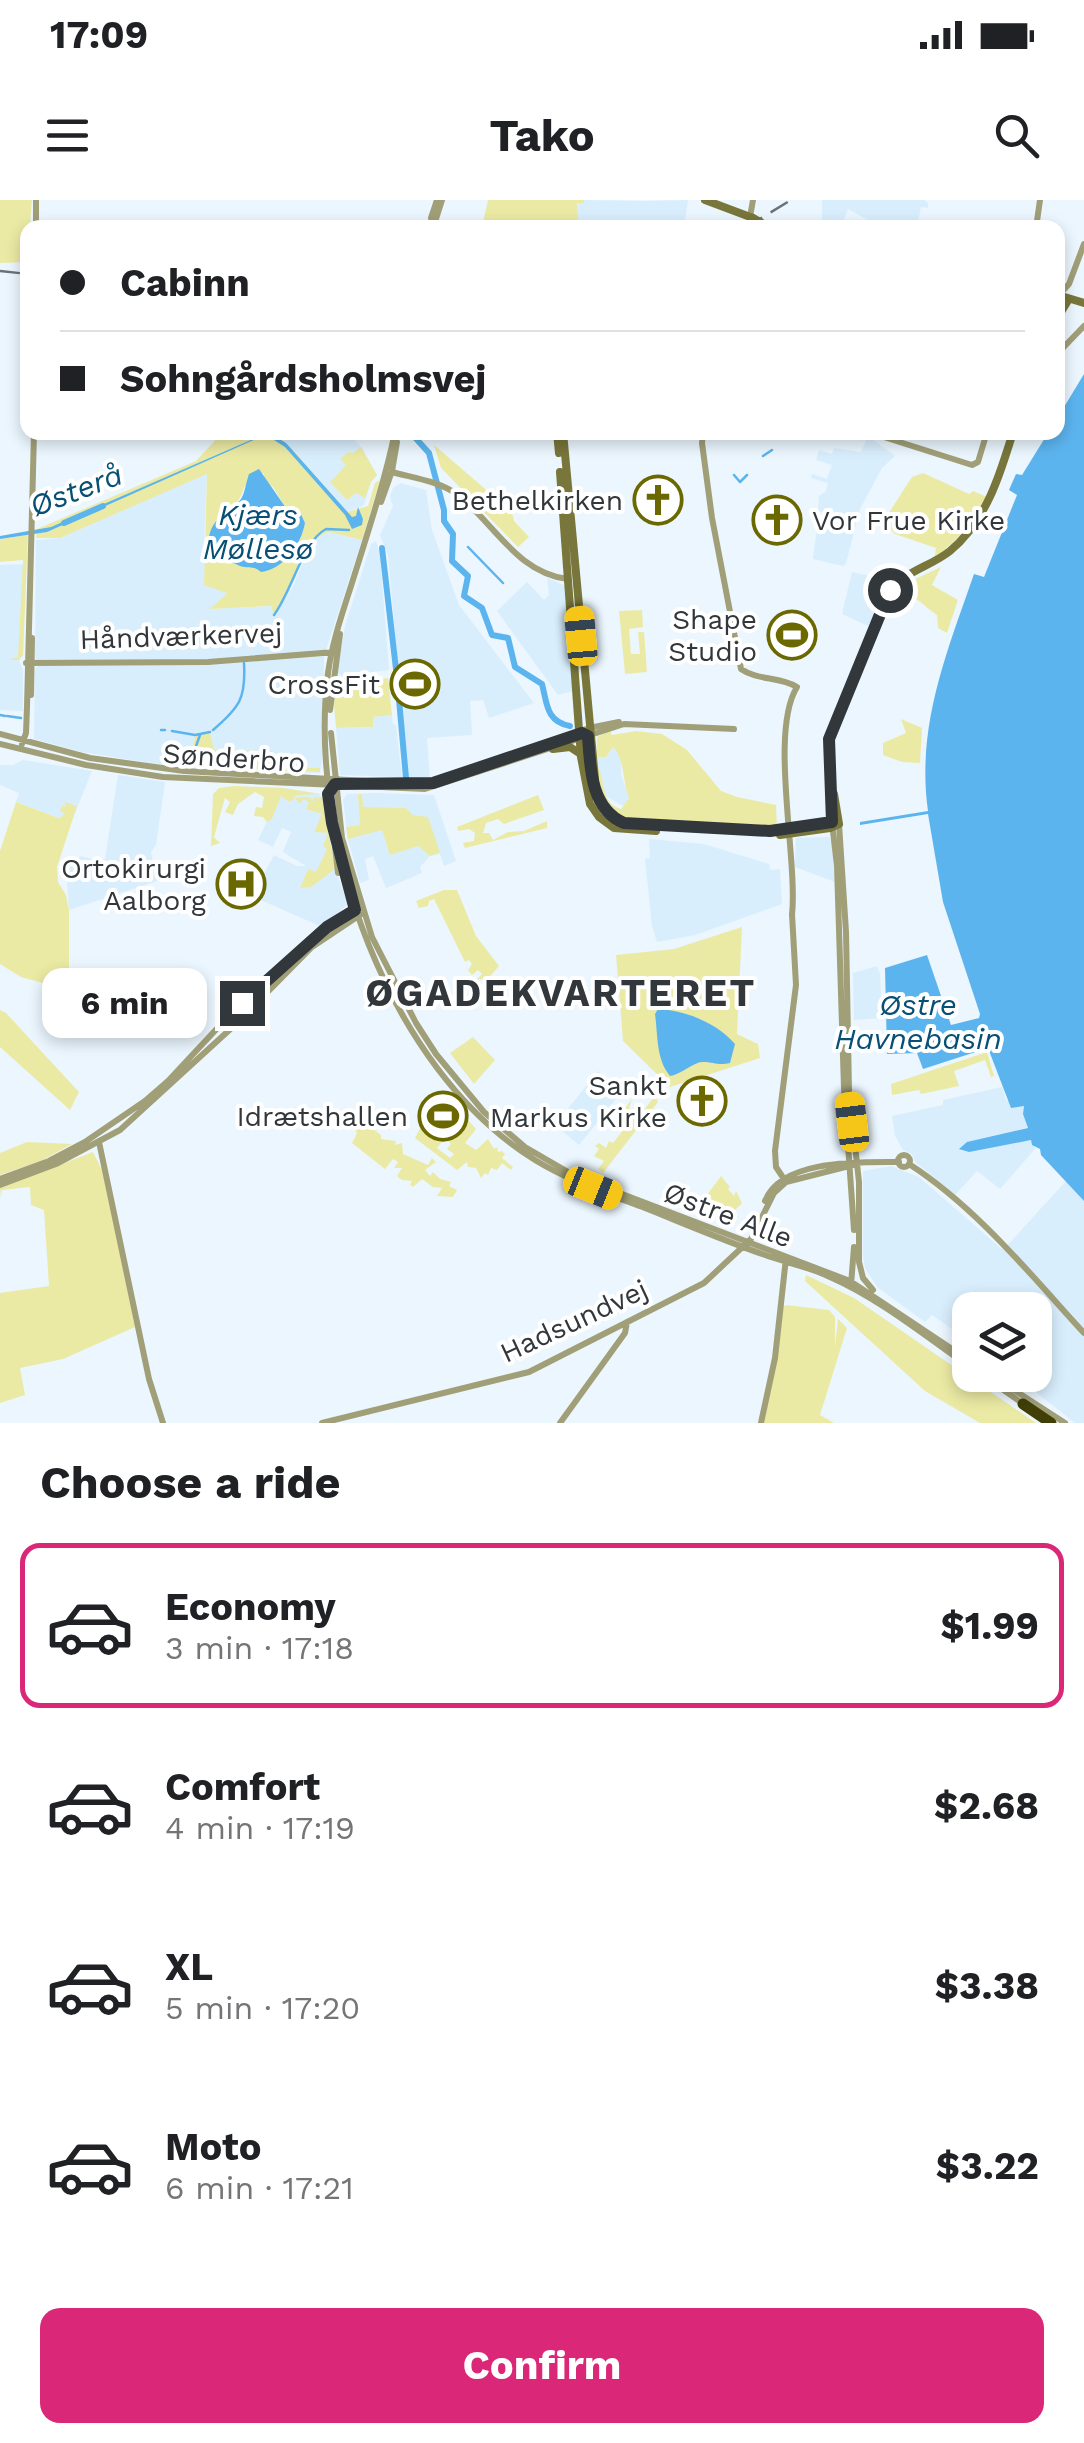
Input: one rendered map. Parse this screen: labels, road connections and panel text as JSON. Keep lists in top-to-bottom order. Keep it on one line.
{"streets":{"street":["Håndværkervej","Sønderbro","Østre Alle","Hadsundvej"]},"crossings":[["Håndværkervej","Østre Alle"],["Sønderbro","Østre Alle"],["Østre Alle","Hadsundvej"]],"districts":["ØGADEKVARTERET"],"water":["Østerå","Kjærs Møllesø","Østre Havnebasin"],"places":{"church":["Bethelkirken","Vor Frue Kirke","Sankt Markus Kirke"],"sports":["Shape Studio","CrossFit","Idrætshallen"],"hospital":["Ortokirurgi Aalborg"]},"page":{"status":"17:09","header":"Tako","banner":["Cabinn","Sohngårdsholmsvej"],"bubble":"6 min","heading":"Choose a ride","list":[{"name":"Economy","note":"3 min · 17:18","value":"$1.99"},{"name":"Comfort","note":"4 min · 17:19","value":"$2.68"},{"name":"XL","note":"5 min · 17:20","value":"$3.38"},{"name":"Moto","note":"6 min · 17:21","value":"$3.22"}],"buttons":"Confirm"}}
